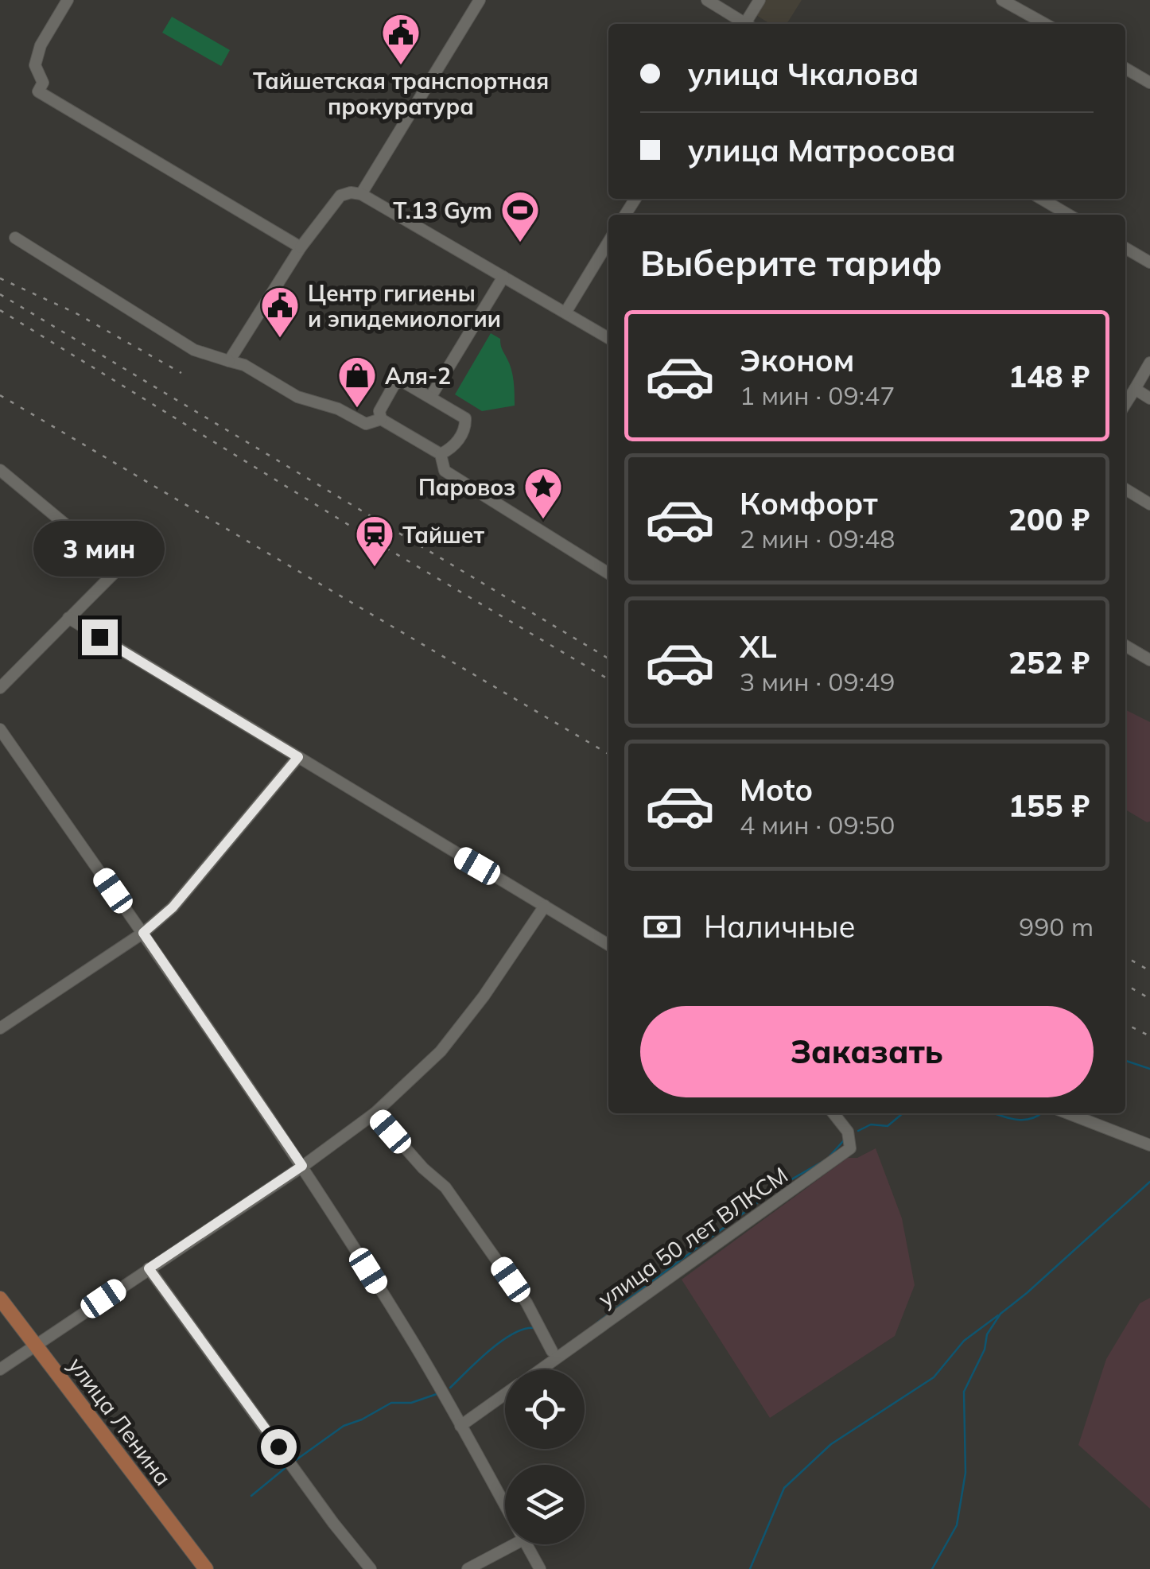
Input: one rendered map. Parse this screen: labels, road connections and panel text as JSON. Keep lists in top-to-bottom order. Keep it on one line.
{"streets":{"main road":["улица Ленина"],"street":["улица 50 лет ВЛКСМ"]},"places":{"public building":["Тайшетская транспортная прокуратура","Центр гигиены и эпидемиологии"],"sports":["T.13 Gym"],"shop":["Аля-2"],"place":["Паровоз"],"station":["Тайшет"]},"page":{"banner":["улица Чкалова","улица Матросова"],"heading":"Выберите тариф","list":[{"name":"Эконом","note":"1 мин · 09:47","value":"148 ₽"},{"name":"Комфорт","note":"2 мин · 09:48","value":"200 ₽"},{"name":"XL","note":"3 мин · 09:49","value":"252 ₽"},{"name":"Moto","note":"4 мин · 09:50","value":"155 ₽"}],"bubble":"3 мин","pay":["Наличные","990 m"],"buttons":"Заказать"}}
